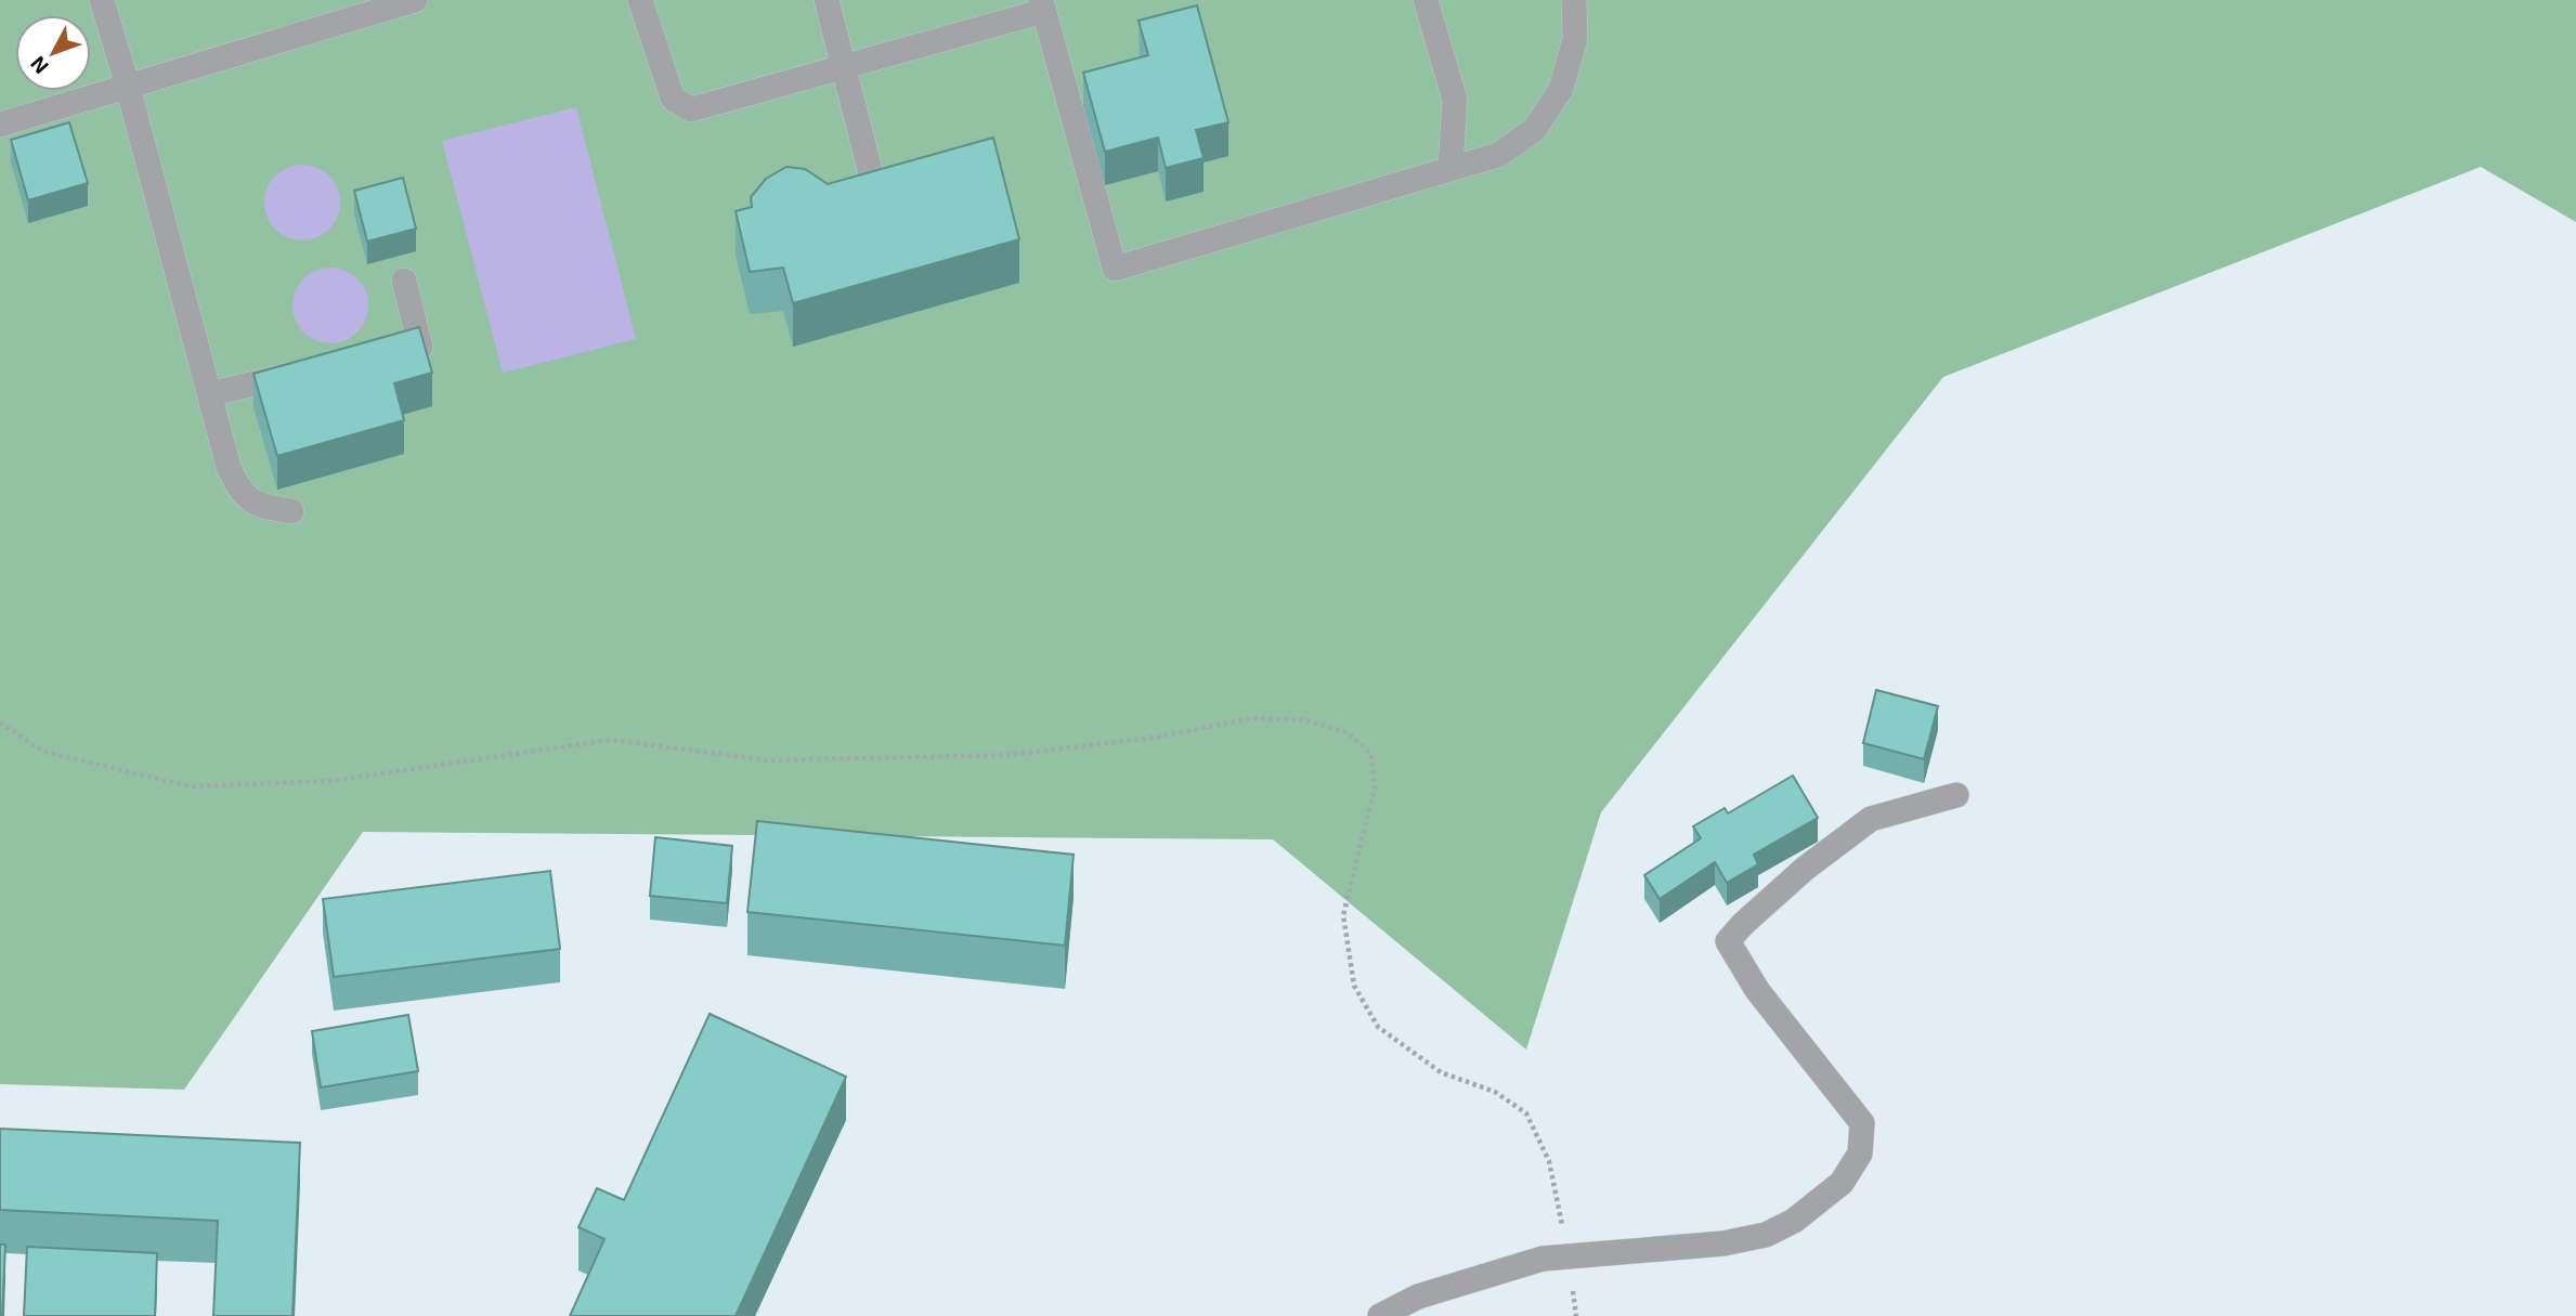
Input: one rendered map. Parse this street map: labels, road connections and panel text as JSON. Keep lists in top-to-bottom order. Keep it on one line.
{"north":"bottom left"}
